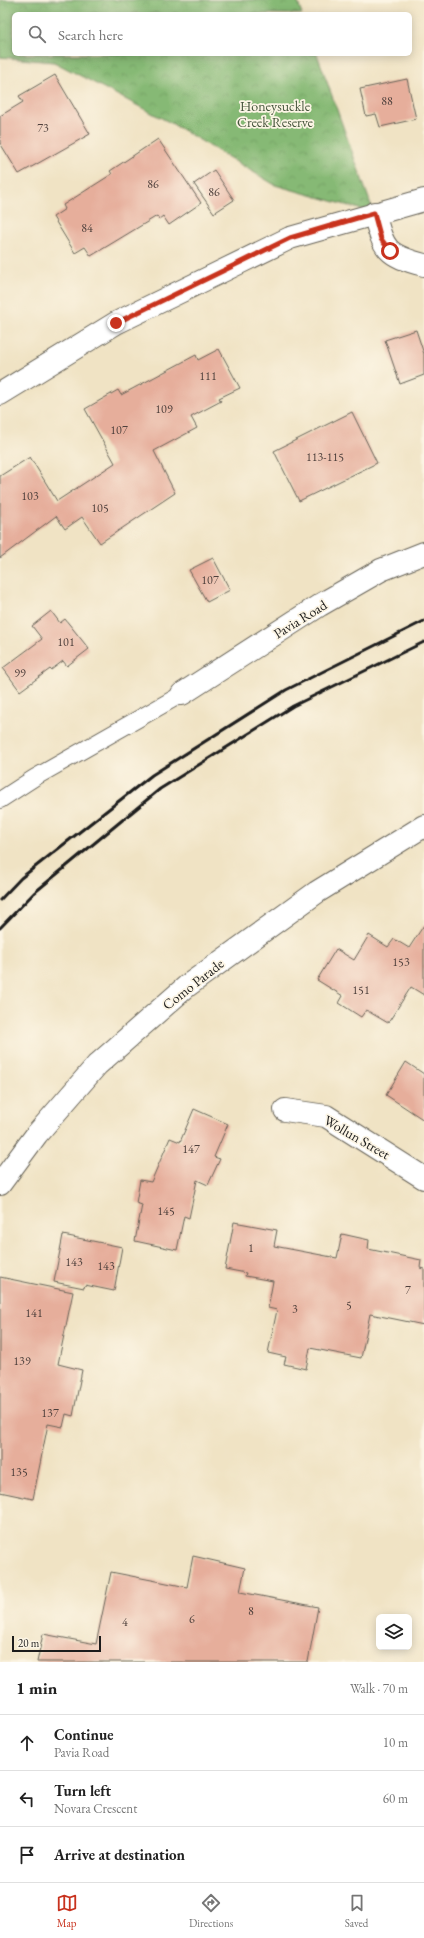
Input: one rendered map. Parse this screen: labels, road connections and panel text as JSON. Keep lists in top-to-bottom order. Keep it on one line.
{"streets":{"street":["Pavia Road","Como Parade","Wollun Street"]},"parks":["Honeysuckle Creek Reserve"],"house_numbers":["88","73","86","86","84","111","109","107","113-115","103","105","107","101","99","153","151","147","145","1","143","143","7","5","3","141","139","137","135","8","6","4"],"scale_bar":"20 m","page":{"search":"Search here","scale":"20 m","heading":["1 min","Walk · 70 m"],"list":[["Continue","Pavia Road","10 m"],["Turn left","Novara Crescent","60 m"],"Arrive at destination"],"nav":["Map","Directions","Saved"]}}
